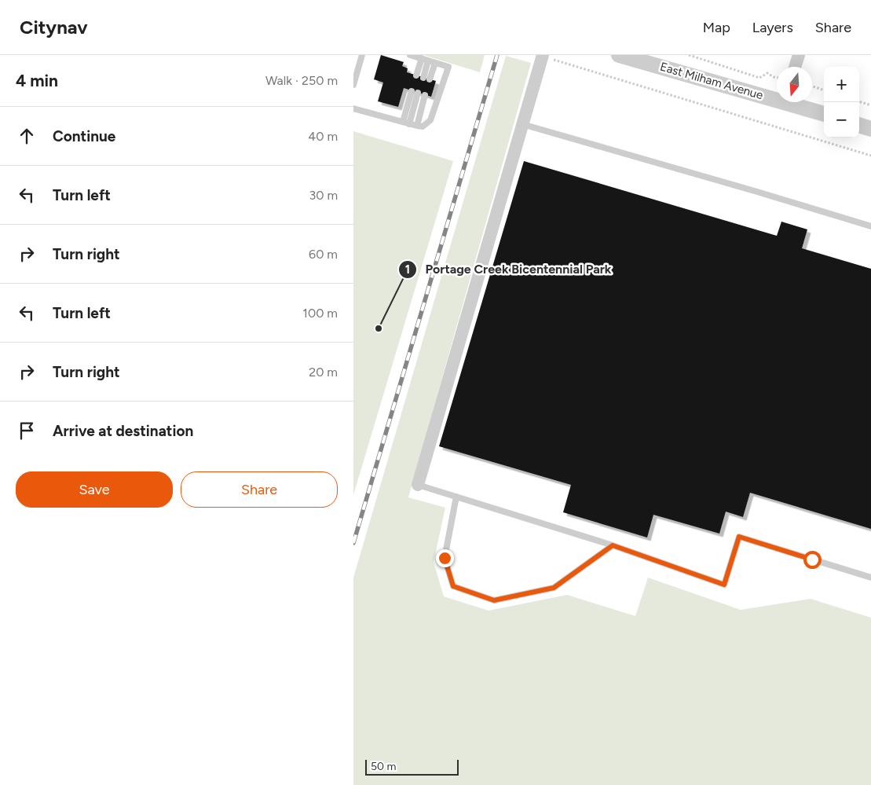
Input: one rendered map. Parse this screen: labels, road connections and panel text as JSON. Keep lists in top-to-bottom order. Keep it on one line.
{"streets":{"street":["East Milham Avenue"]},"places":["Portage Creek Bicentennial Park"],"scale_bar":"50 m","north":"bottom","page":{"header":"Citynav","nav":["Map","Layers","Share"],"heading":["4 min","Walk · 250 m"],"map_buttons":["+","−"],"list":[["Continue","40 m"],["Turn left","30 m"],["Turn right","60 m"],["Turn left","100 m"],["Turn right","20 m"],"Arrive at destination"],"buttons":["Save","Share"],"scale":"50 m"}}
